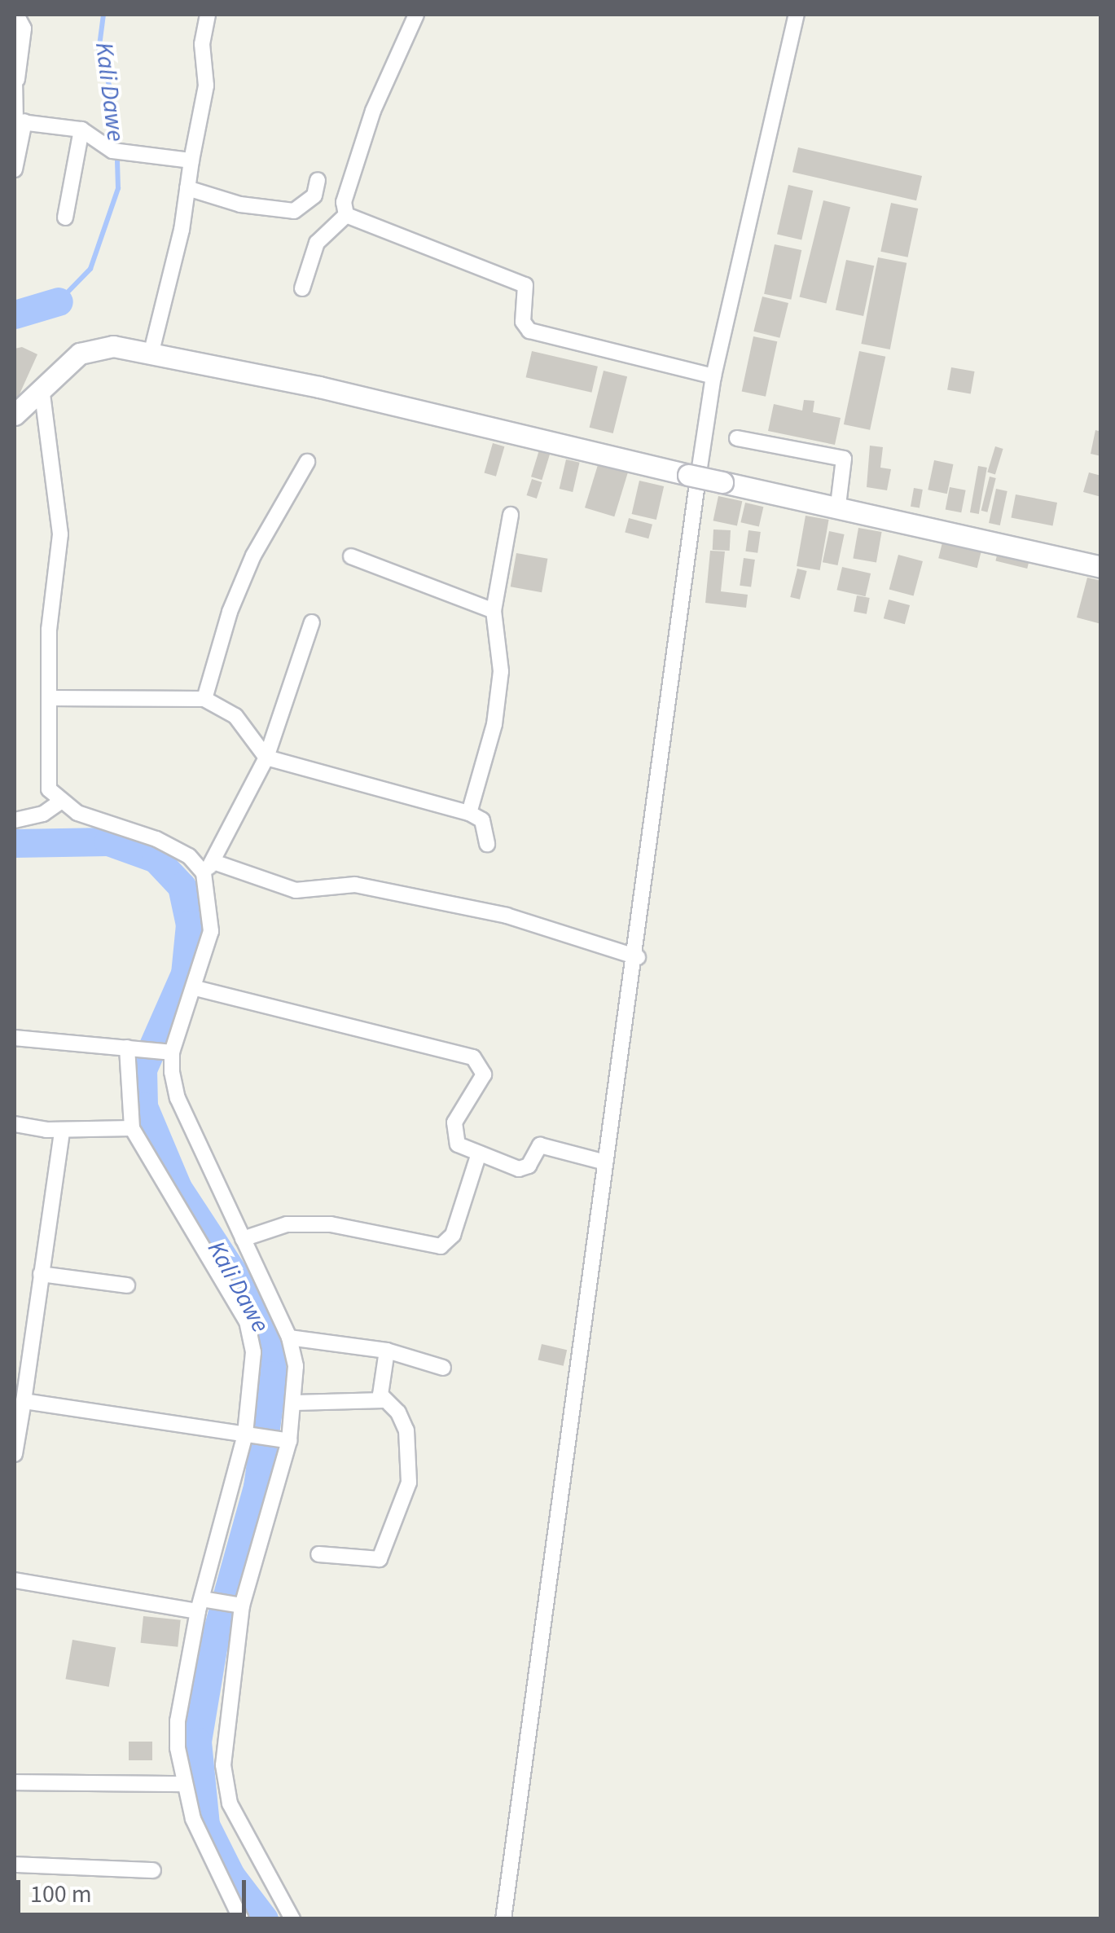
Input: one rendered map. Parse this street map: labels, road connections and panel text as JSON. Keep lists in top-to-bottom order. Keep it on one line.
{"water":["Kali Dawe"],"scale_bar":"100 m"}
